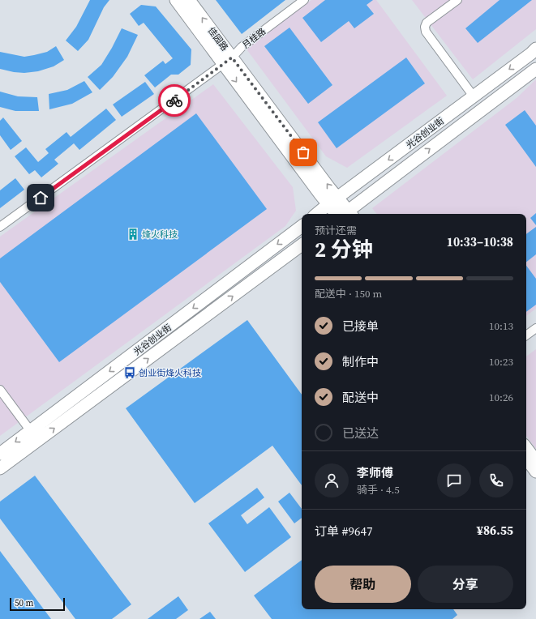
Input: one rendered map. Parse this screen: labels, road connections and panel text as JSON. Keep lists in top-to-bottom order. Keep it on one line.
{"streets":{"main road":["佳园路","光谷创业街"],"street":["月桂路"]},"crossings":[["月桂路","佳园路"],["佳园路","光谷创业街"]],"places":{"building":["烽火科技"],"bus stop":["创业街烽火科技"]},"scale_bar":"50 m","page":{"heading":["2 分钟","预计还需","10:33–10:38"],"panel":["李师傅","骑手 · 4.5","订单 #9647","¥86.55"],"bar":"配送中 · 150 m","list":[["已接单","10:13"],["制作中","10:23"],["配送中","10:26"],"已送达"],"buttons":["帮助","分享"],"scale":"50 m"}}
